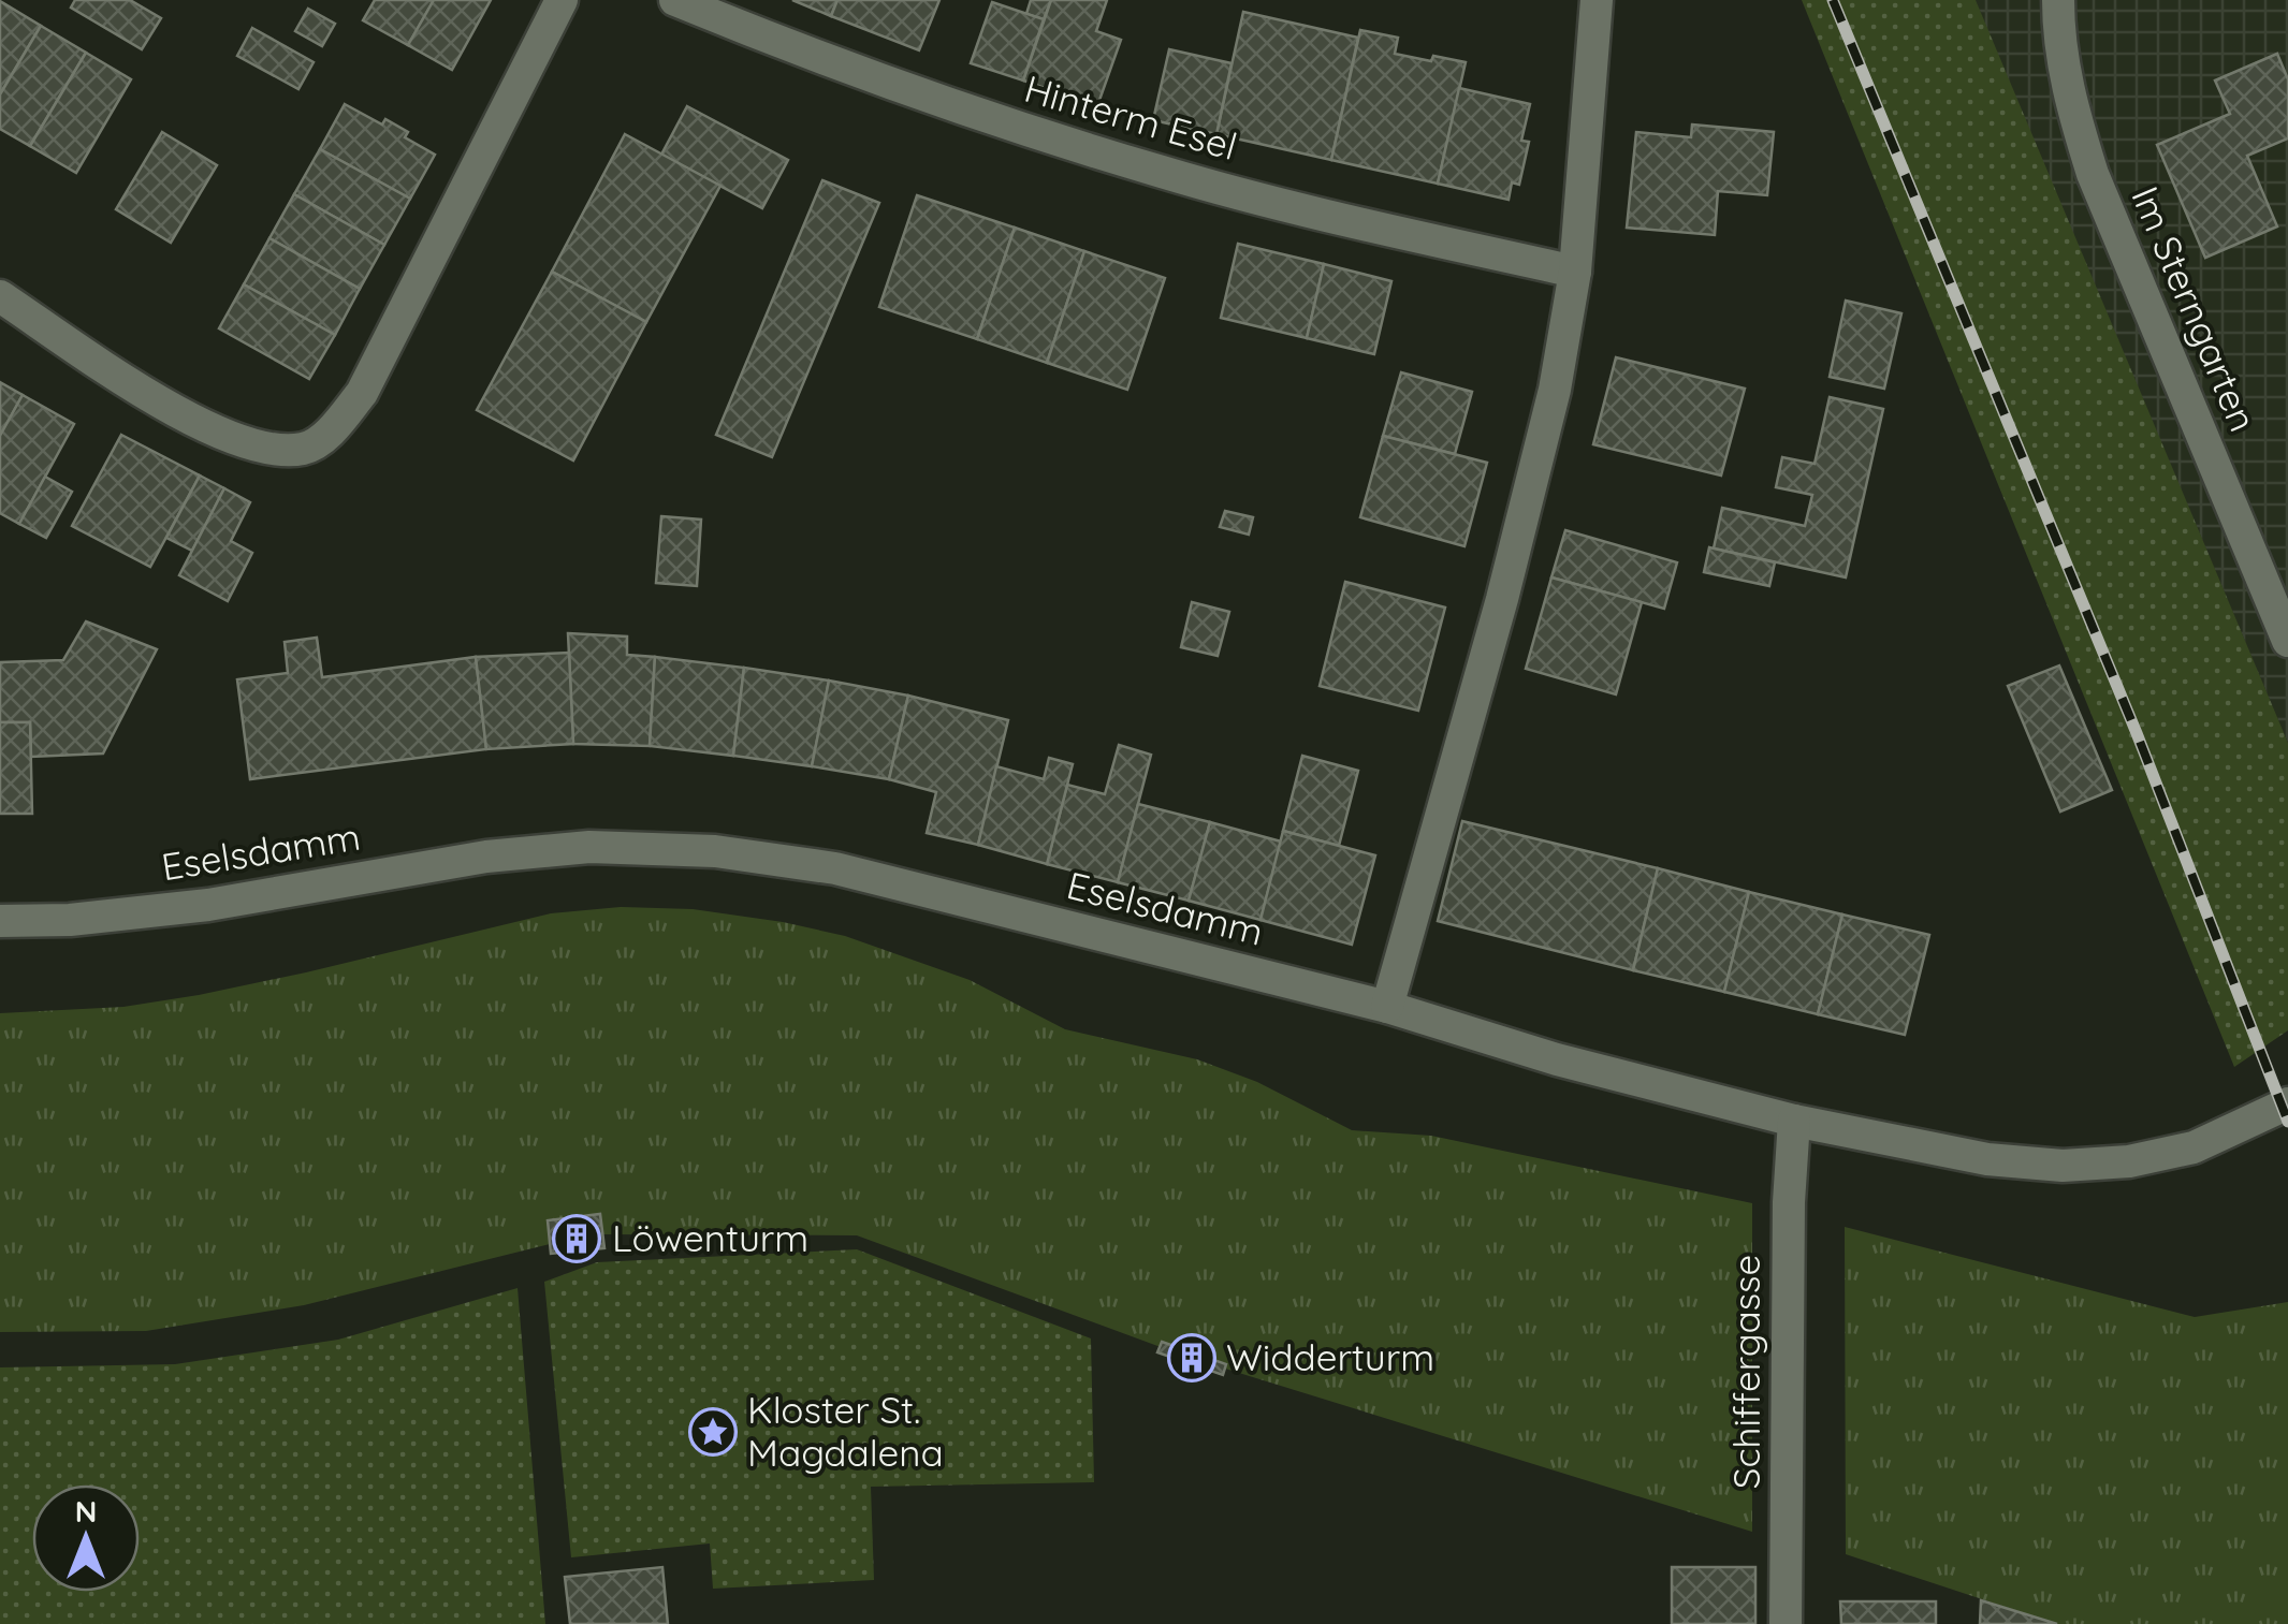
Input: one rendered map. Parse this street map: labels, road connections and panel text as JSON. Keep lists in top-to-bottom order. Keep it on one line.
{"streets":{"street":["Hinterm Esel","Im Sterngarten","Eselsdamm","Schiffergasse"]},"crossings":[["Eselsdamm","Schiffergasse"]],"places":{"building":["Löwenturm","Widderturm"],"place":["Kloster St. Magdalena"]},"north":"top"}
